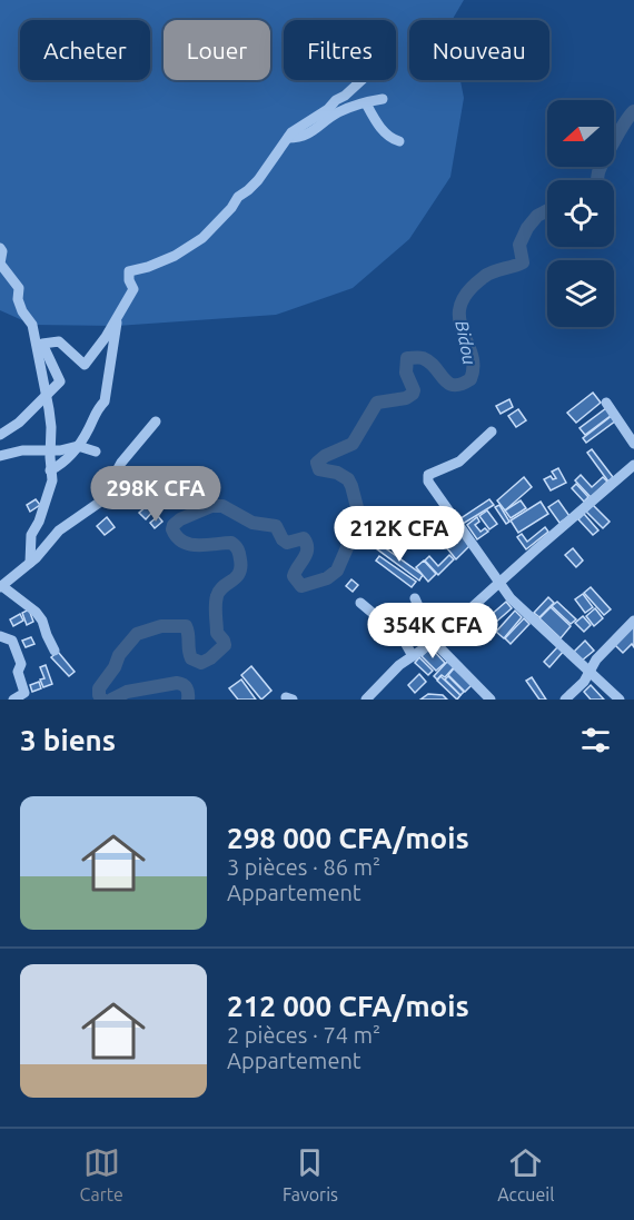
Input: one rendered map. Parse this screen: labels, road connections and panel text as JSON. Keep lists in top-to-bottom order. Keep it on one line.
{"water":["Bidou"],"north":"left","page":{"chip":["Acheter","Louer","Filtres","Nouveau"],"price":["298K CFA","212K CFA","354K CFA"],"heading":"3 biens","list":[{"name":"298 000 CFA/mois","note":"3 pièces · 86 m² · Appartement"},{"name":"212 000 CFA/mois","note":"2 pièces · 74 m² · Appartement"}],"tabs":["Carte","Favoris","Accueil"]}}
